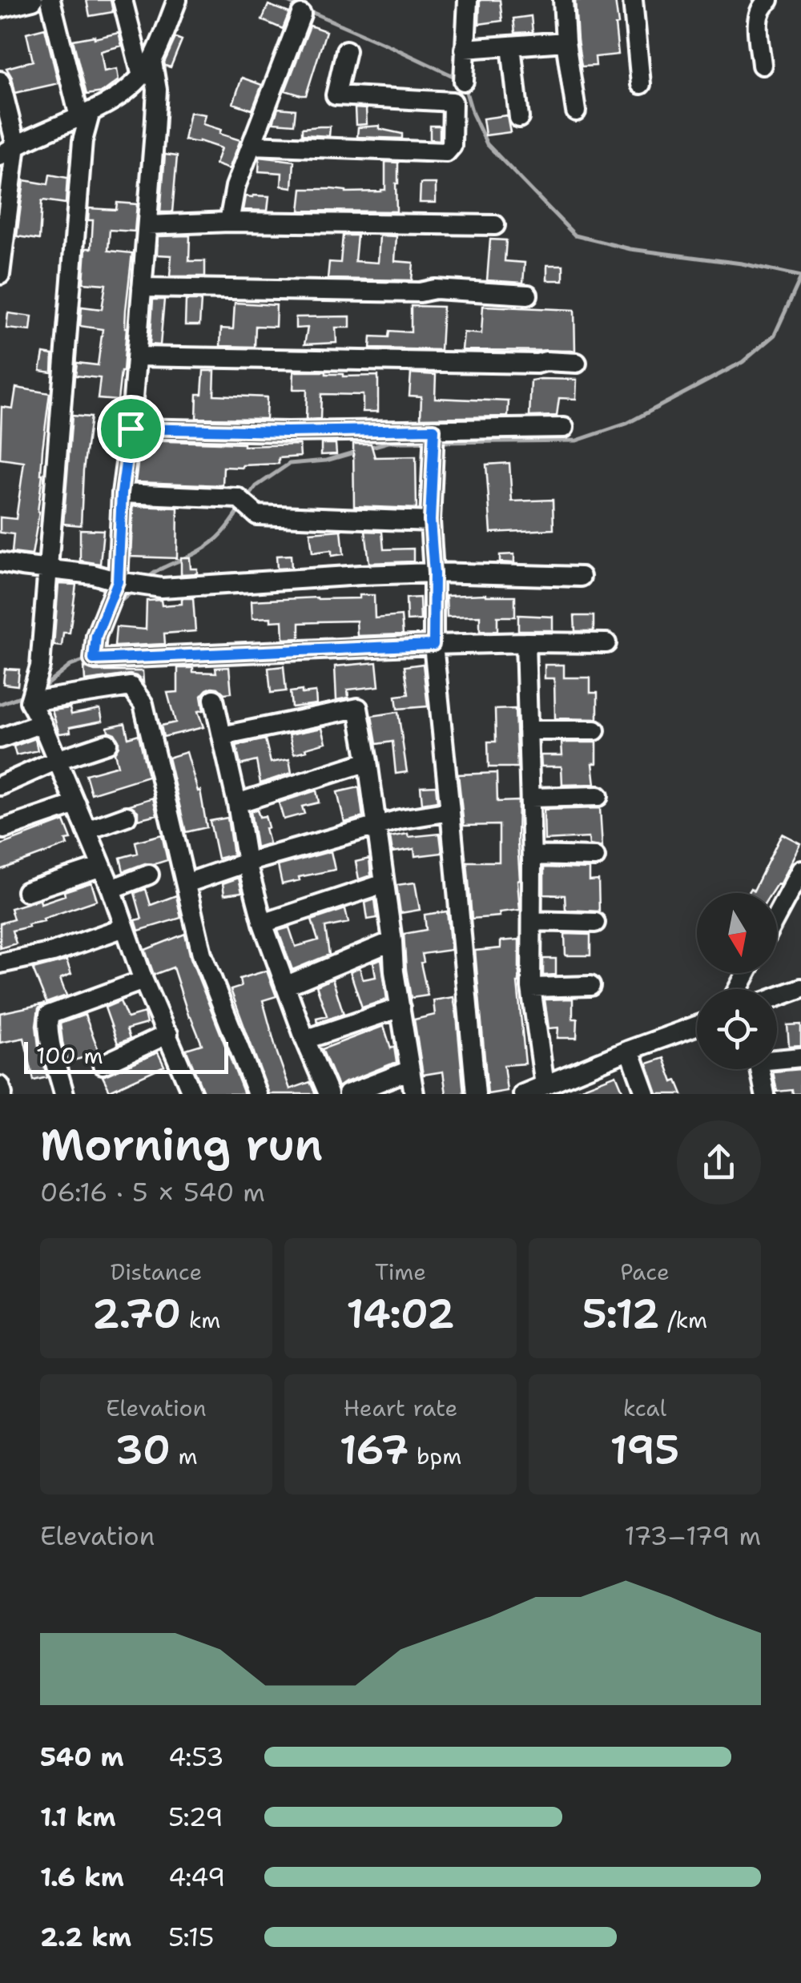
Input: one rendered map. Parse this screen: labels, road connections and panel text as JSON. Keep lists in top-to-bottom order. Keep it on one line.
{"scale_bar":"100 m","north":"bottom","page":{"scale":"100 m","heading":["Morning run","06:16 · 5 × 540 m"],"stats":[["Distance","2.70 km"],["Time","14:02"],["Pace","5:12 /km"],["Elevation","30 m"],["Heart rate","167 bpm"],["kcal","195"]],"chart":["Elevation","173–179 m"],"list":[{"name":"540 m","note":"4:53"},{"name":"1.1 km","note":"5:29"},{"name":"1.6 km","note":"4:49"},{"name":"2.2 km","note":"5:15"}]}}
